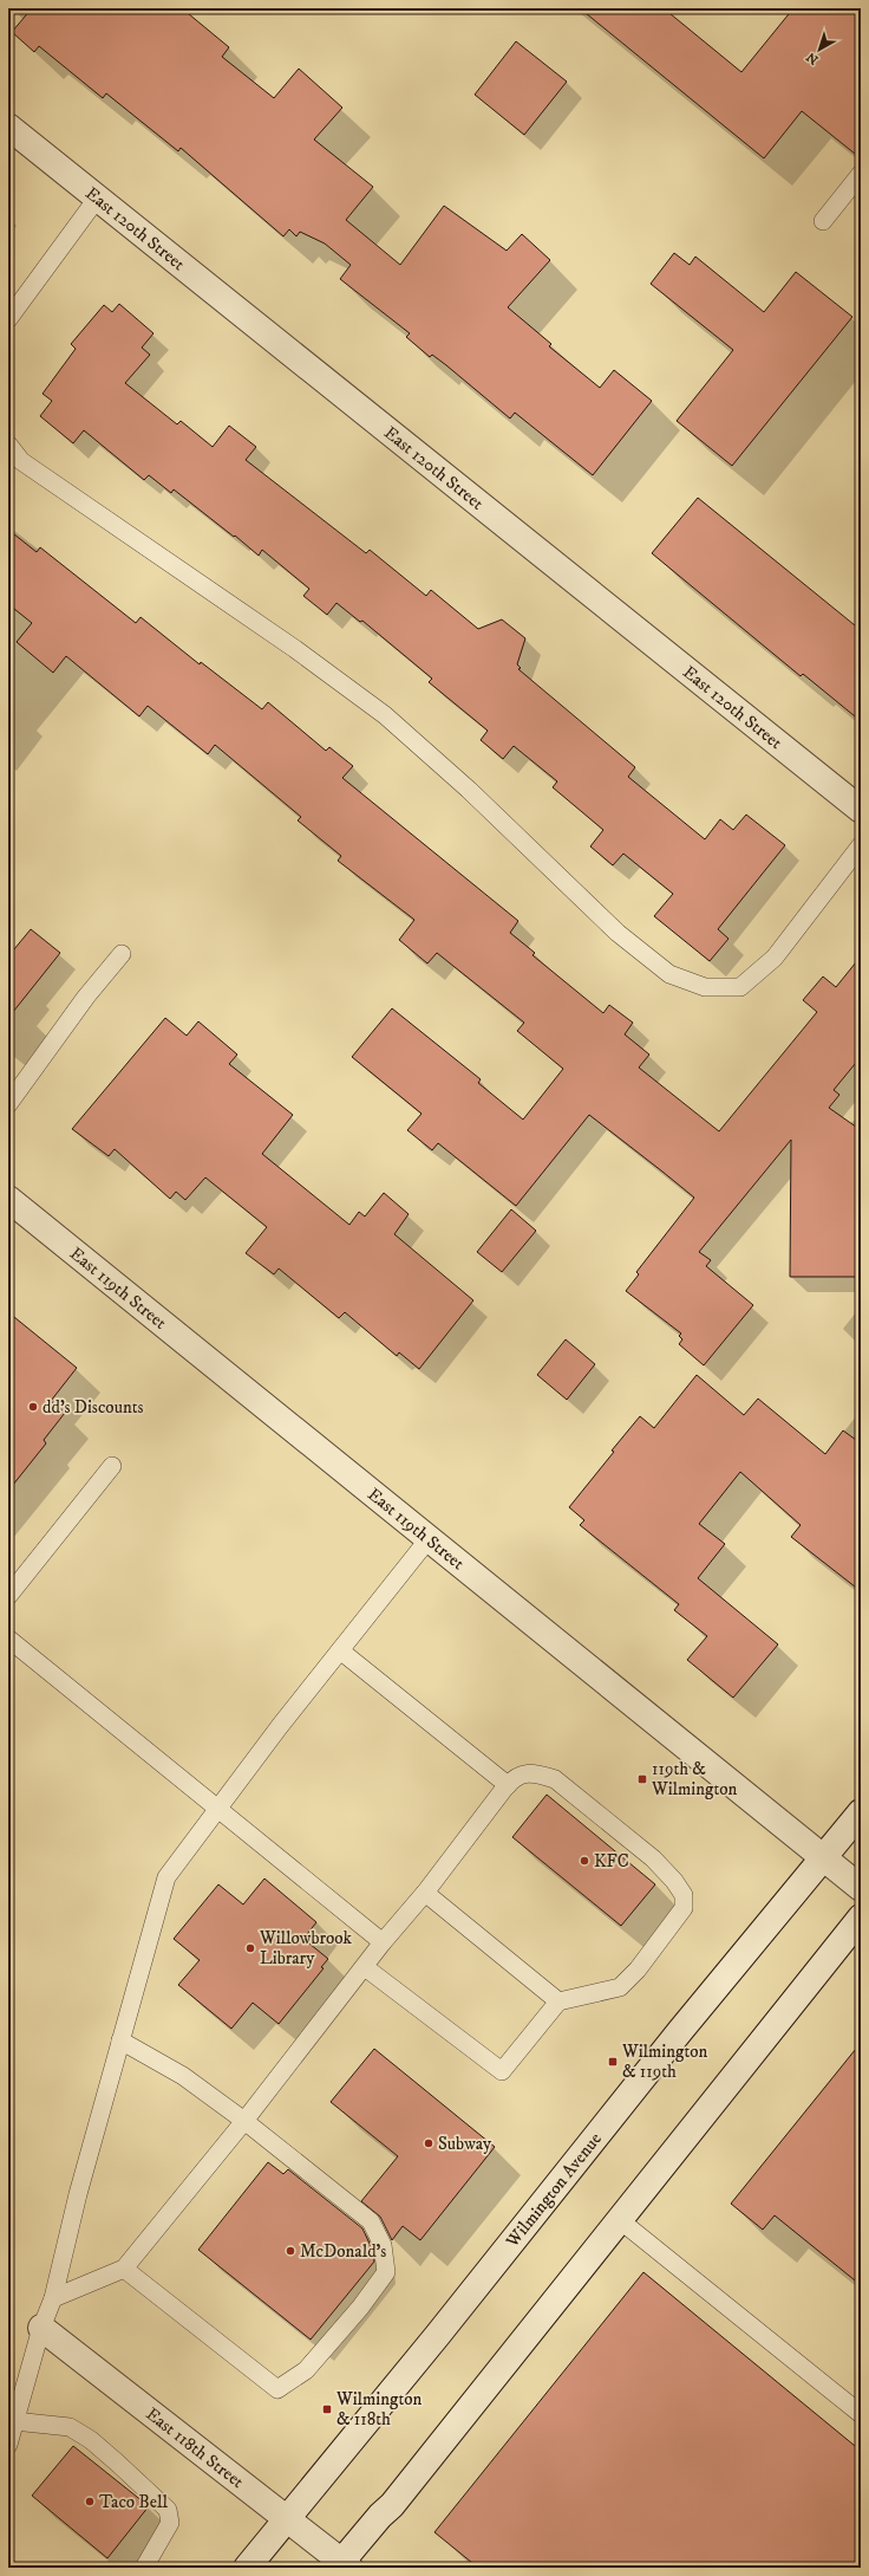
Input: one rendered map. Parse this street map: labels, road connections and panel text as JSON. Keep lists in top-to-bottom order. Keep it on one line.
{"streets":{"street":["East 120th Street","East 119th Street","Wilmington Avenue","East 118th Street"]},"crossings":[["East 119th Street","Wilmington Avenue"],["Wilmington Avenue","East 118th Street"]],"places":{"other":["dd's Discounts","KFC","Willowbrook Library","Subway","McDonald's","Taco Bell"],"transit":["119th & Wilmington","Wilmington & 119th","Wilmington & 118th"]},"north":"bottom left"}
